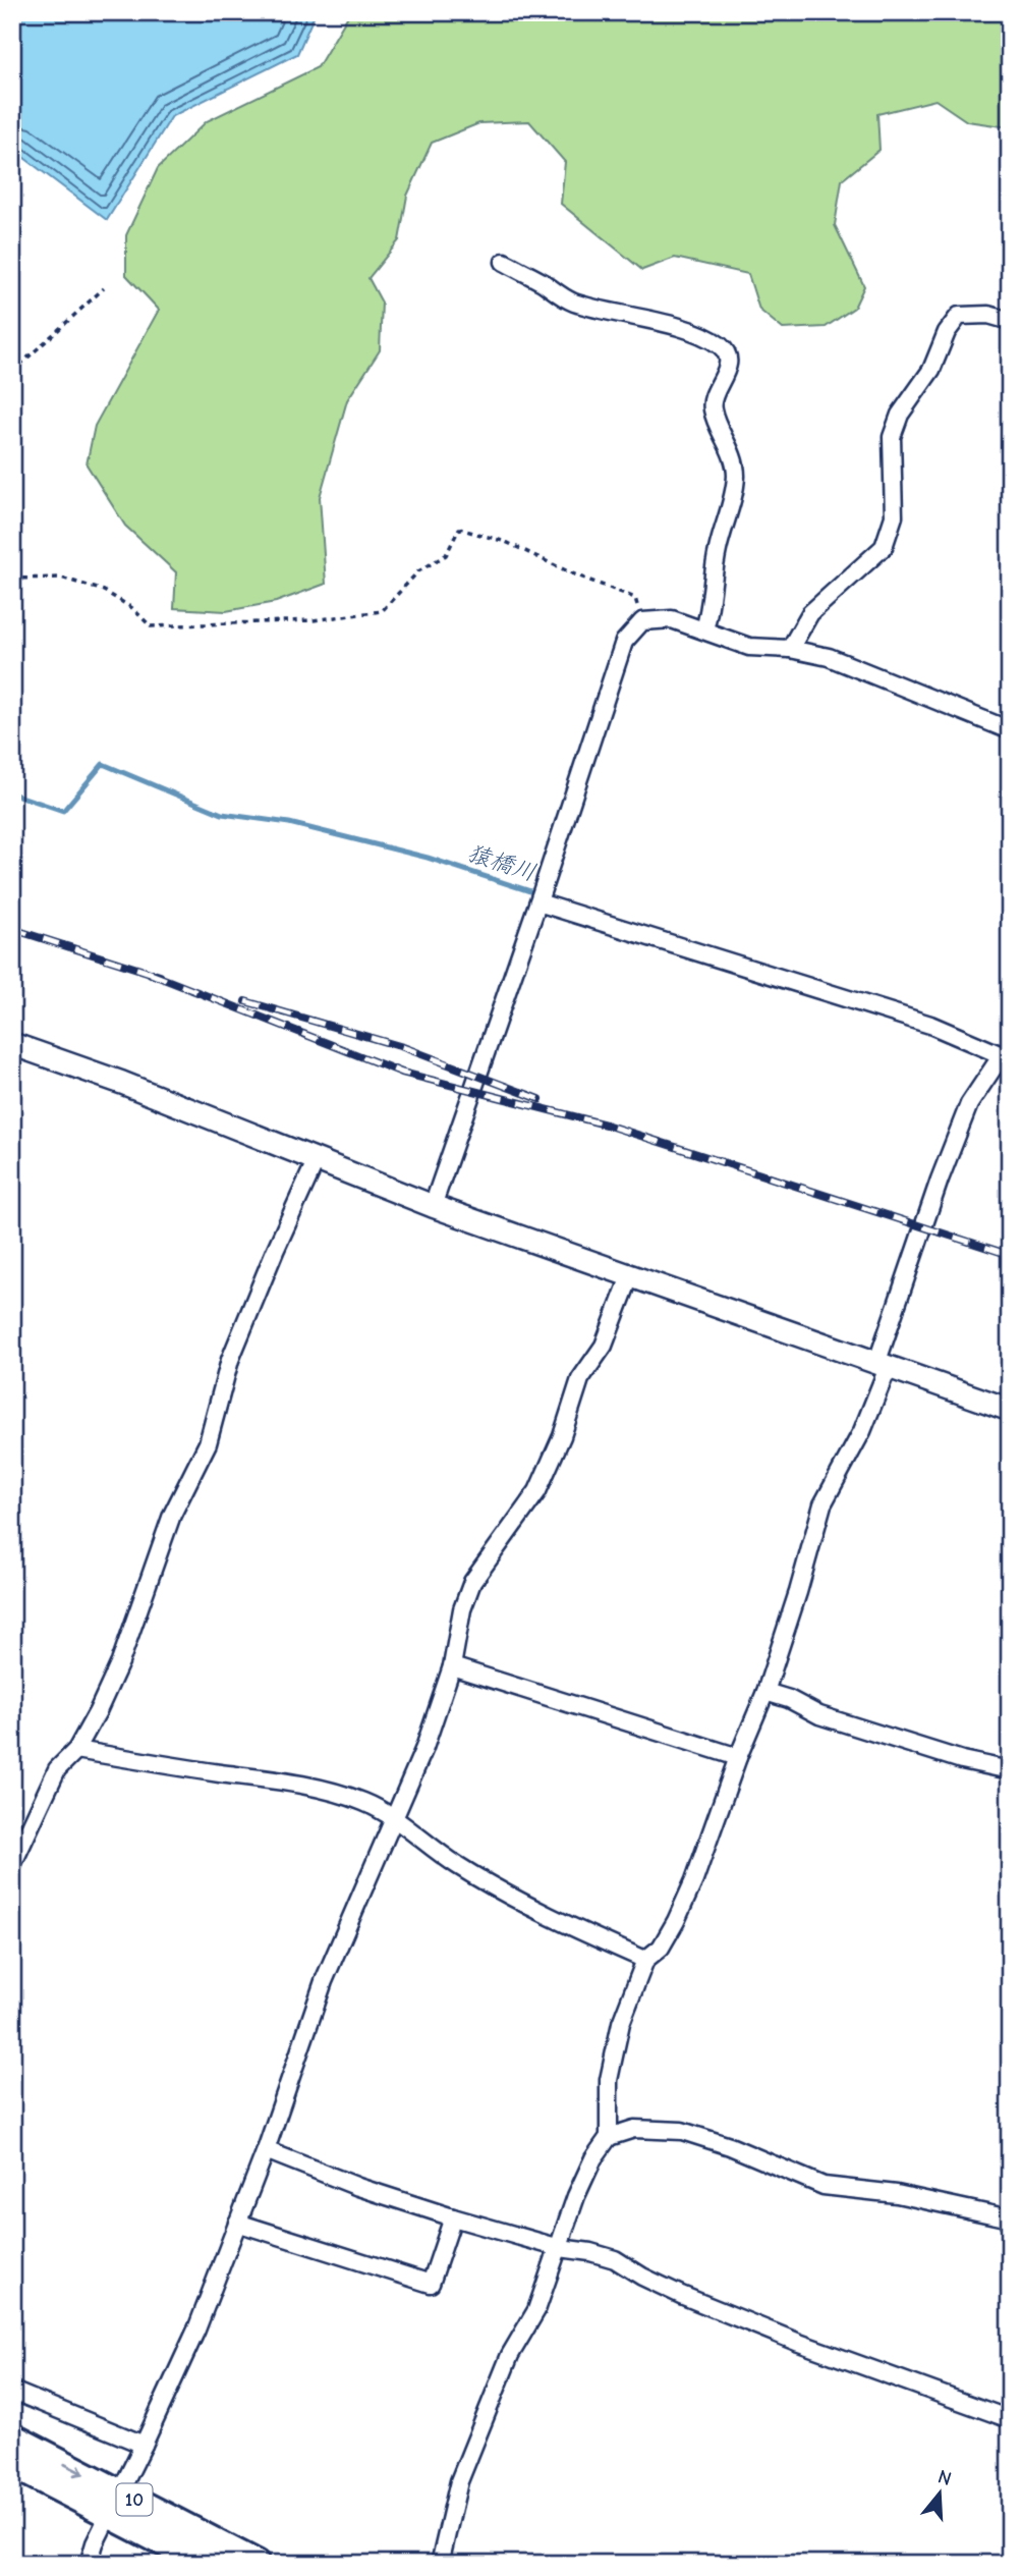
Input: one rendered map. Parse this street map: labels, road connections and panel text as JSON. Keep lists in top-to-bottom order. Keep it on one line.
{"streets":{"main road":["10"]},"water":["猿橋川"],"north":"top"}
